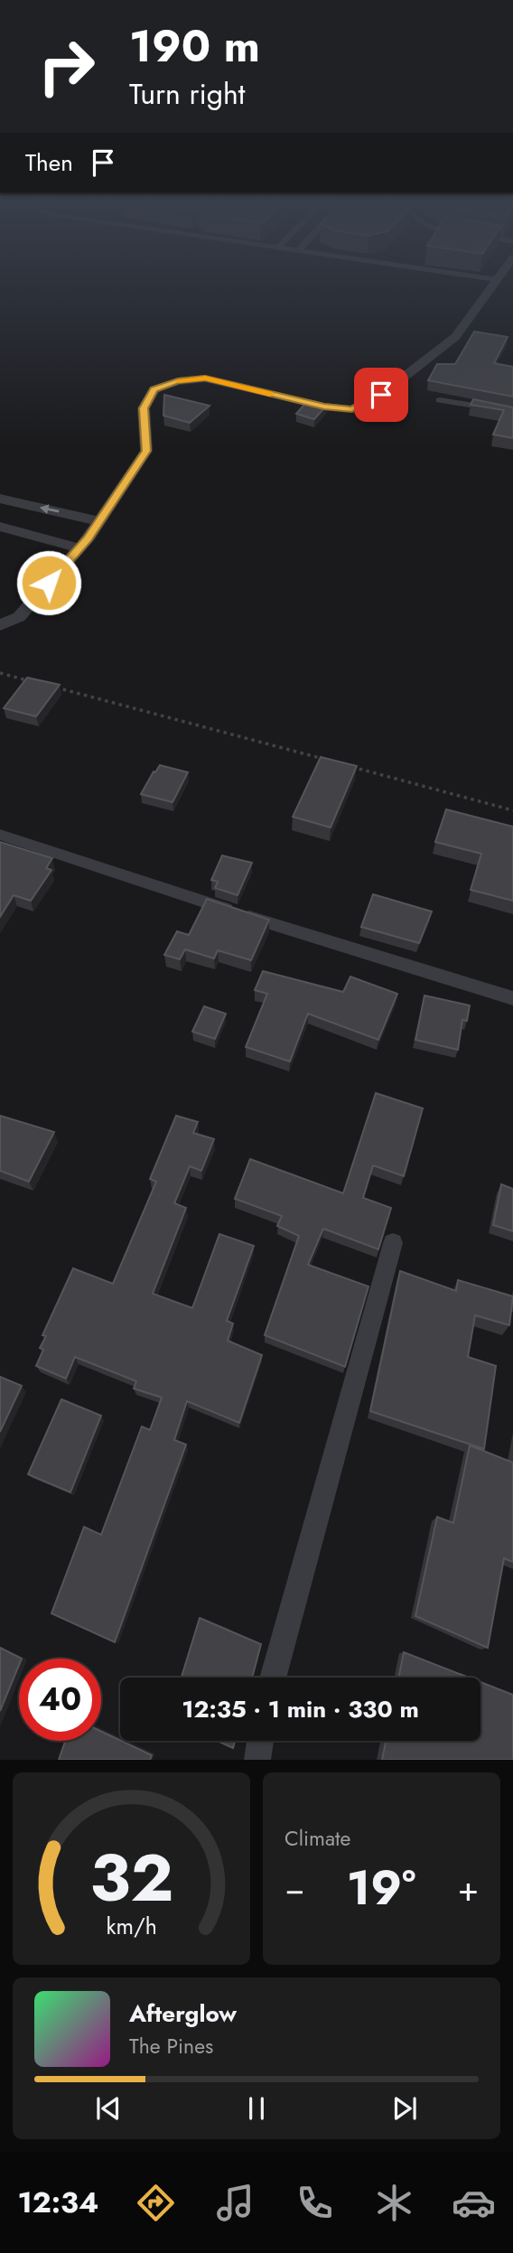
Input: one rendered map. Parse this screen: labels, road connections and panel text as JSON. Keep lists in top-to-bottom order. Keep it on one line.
{"page":{"turn":["190 m","Turn right"],"then":"Then","limit":"40","trip":"12:35 · 1 min · 330 m","tile":"Climate","heat":["−","19°","+"],"song":["Afterglow","The Pines"],"tabs":"12:34","gauge":["32","km/h"]}}
